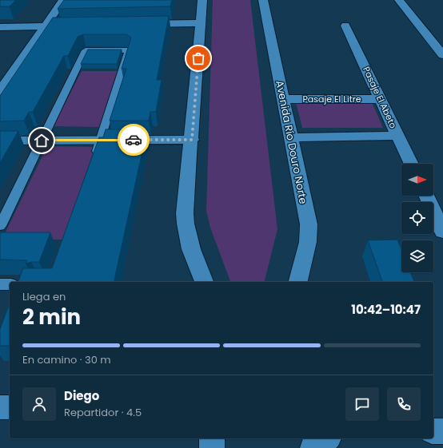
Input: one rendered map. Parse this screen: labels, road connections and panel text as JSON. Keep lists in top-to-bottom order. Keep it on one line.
{"streets":{"street":["Pasaje El Abeto","Pasaje El Litre","Avenida Río Douro Norte"]},"crossings":[["Pasaje El Abeto","Pasaje El Litre"],["Pasaje El Litre","Avenida Río Douro Norte"]],"north":"right","page":{"heading":["2 min","Llega en","10:42–10:47"],"panel":["Diego","Repartidor · 4.5"],"bar":"En camino · 30 m"}}
